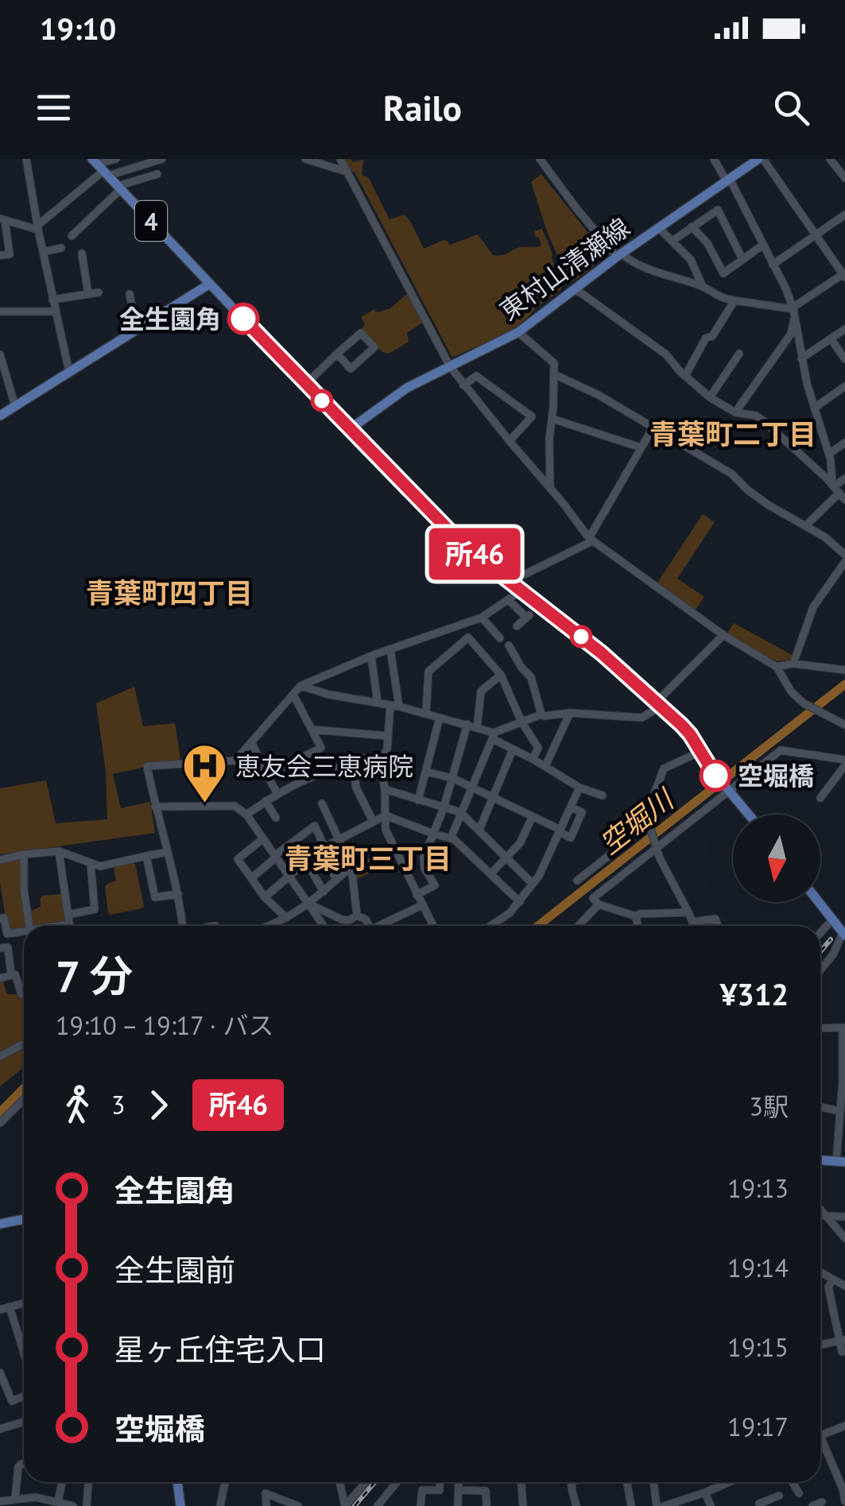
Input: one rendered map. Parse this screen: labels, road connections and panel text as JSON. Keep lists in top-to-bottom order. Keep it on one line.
{"streets":{"main road":["4","東村山清瀬線"]},"crossings":[["4","東村山清瀬線"]],"districts":["青葉町二丁目","青葉町四丁目","青葉町三丁目"],"water":["空堀川"],"places":{"other":["全生園角","空堀橋"],"hospital":["恵友会三恵病院"]},"lines":["bus line 所46"],"north":"bottom","page":{"status":"19:10","header":"Railo","on_map":"所46","heading":["7 分","19:10 – 19:17 · バス","¥312"],"legs":["3","所46","3駅"],"list":[{"name":"全生園角","value":"19:13"},{"name":"全生園前","value":"19:14"},{"name":"星ヶ丘住宅入口","value":"19:15"},{"name":"空堀橋","value":"19:17"}]}}
